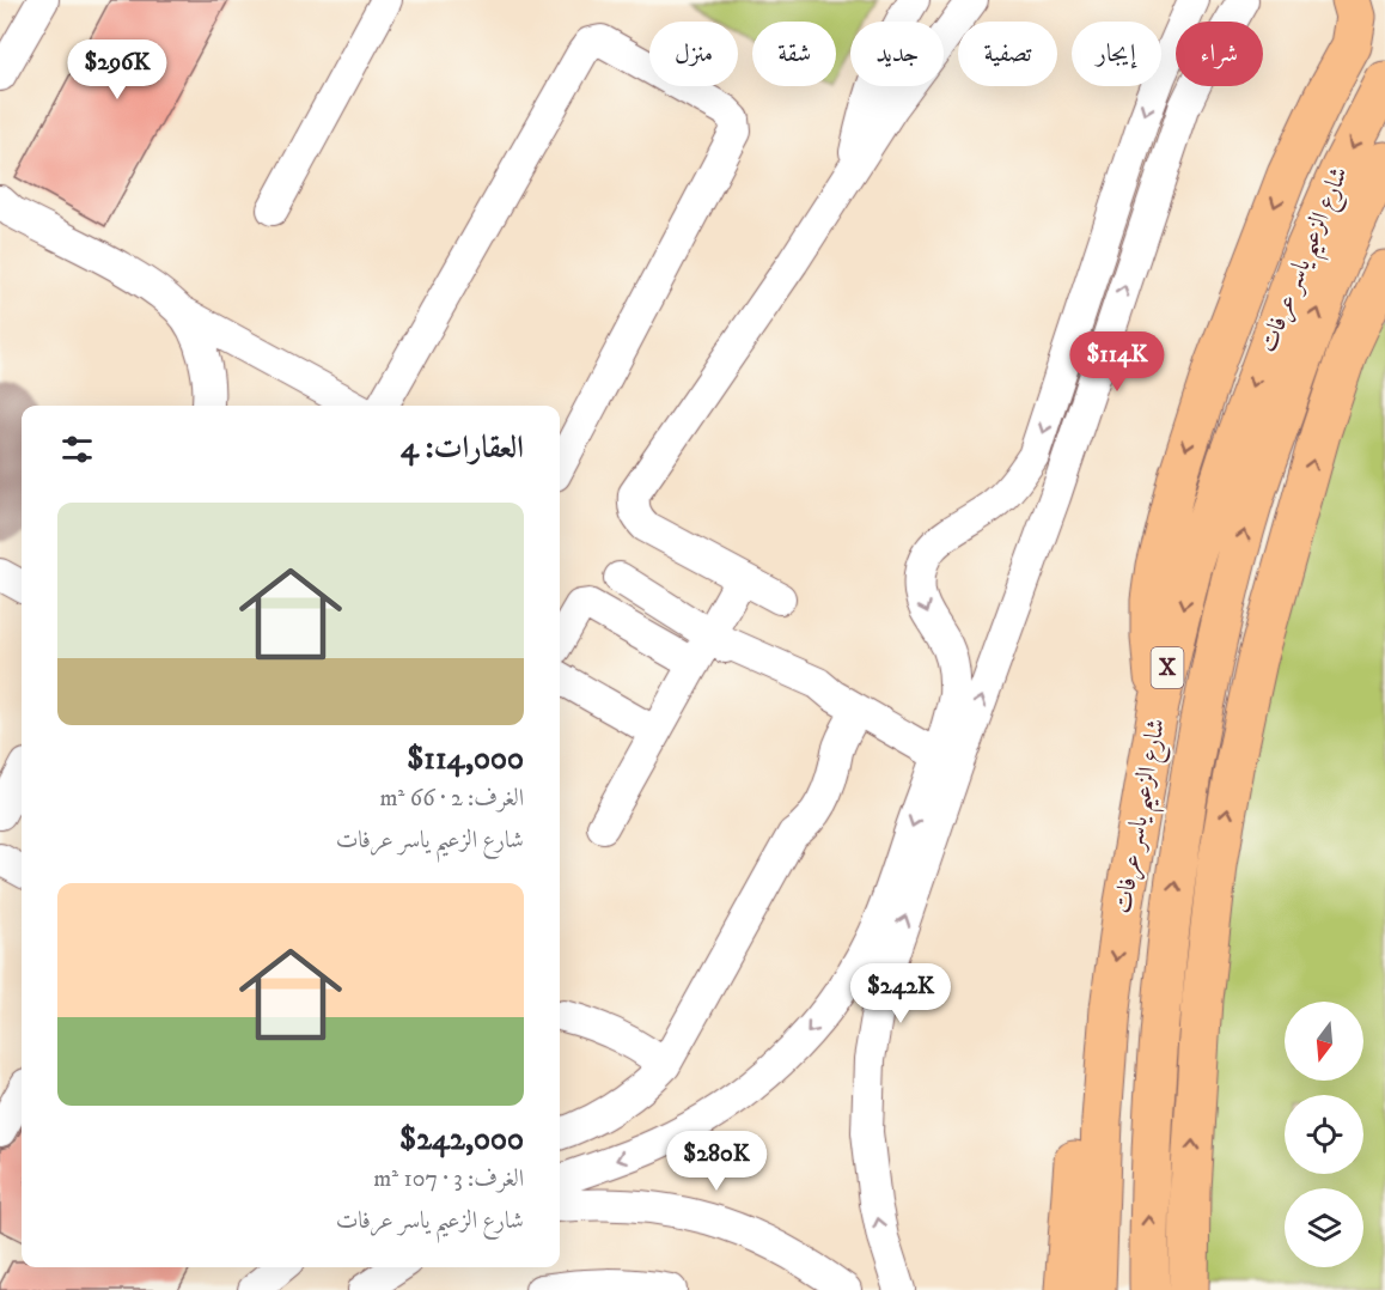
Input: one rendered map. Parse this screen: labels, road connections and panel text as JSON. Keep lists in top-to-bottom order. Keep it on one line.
{"streets":{"highway":["شارع الزعيم ياسر عرفات","X"]},"north":"bottom","page":{"chip":["شراء","إيجار","تصفية","جديد","شقة","منزل"],"price":["$296K","$114K","$242K","$280K"],"heading":"العقارات: 4","list":[{"name":"$114,000","note":"الغرف: 2 · 66 m² · شارع الزعيم ياسر عرفات"},{"name":"$242,000","note":"الغرف: 3 · 107 m² · شارع الزعيم ياسر عرفات"}]}}
